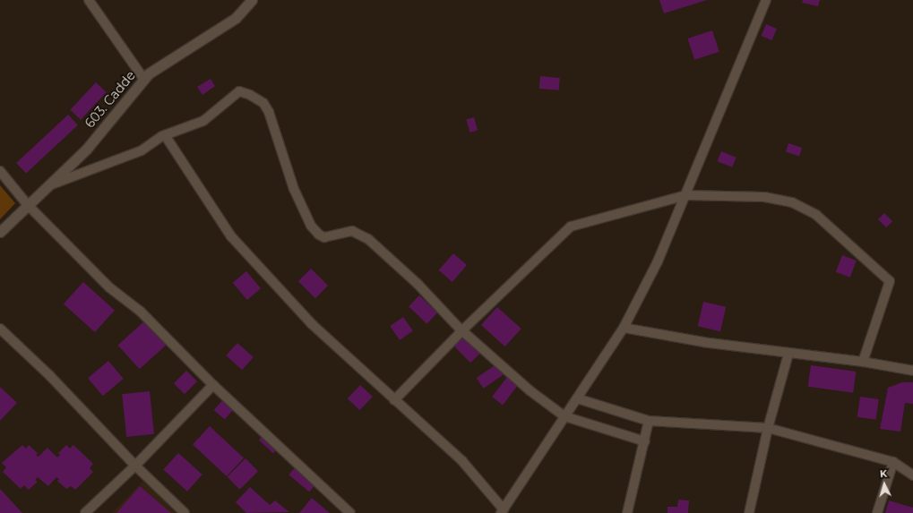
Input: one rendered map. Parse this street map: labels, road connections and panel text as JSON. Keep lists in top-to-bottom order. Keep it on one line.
{"streets":{"street":["603. Cadde"]},"north":"top"}
